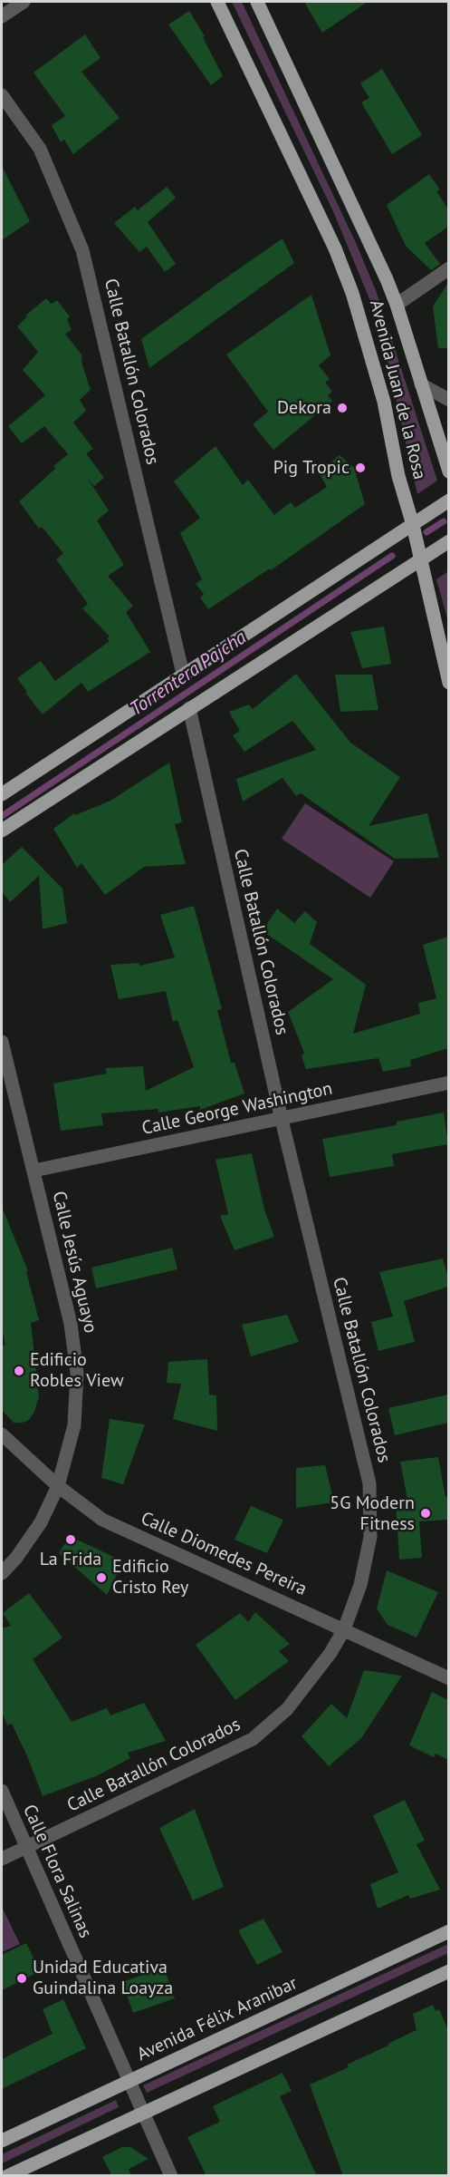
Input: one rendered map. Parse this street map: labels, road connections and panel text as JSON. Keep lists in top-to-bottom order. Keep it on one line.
{"streets":{"main road":["Avenida Juan de la Rosa","Avenida Félix Aranibar"],"street":["Calle Batallón Colorados","Calle George Washington","Calle Jesús Aguayo","Calle Diomedes Pereira","Calle Flora Salinas"]},"crossings":[["Calle Batallón Colorados","Calle George Washington"],["Calle Batallón Colorados","Calle Diomedes Pereira"],["Calle Batallón Colorados","Calle Flora Salinas"],["Calle George Washington","Calle Jesús Aguayo"],["Calle Jesús Aguayo","Calle Diomedes Pereira"],["Calle Flora Salinas","Avenida Félix Aranibar"]],"water":["Torrentera Pajcha"],"places":["Dekora","Pig Tropic","Edificio Robles View","5G Modern Fitness","La Frida","Edificio Cristo Rey","Unidad Educativa Guindalina Loayza"]}
